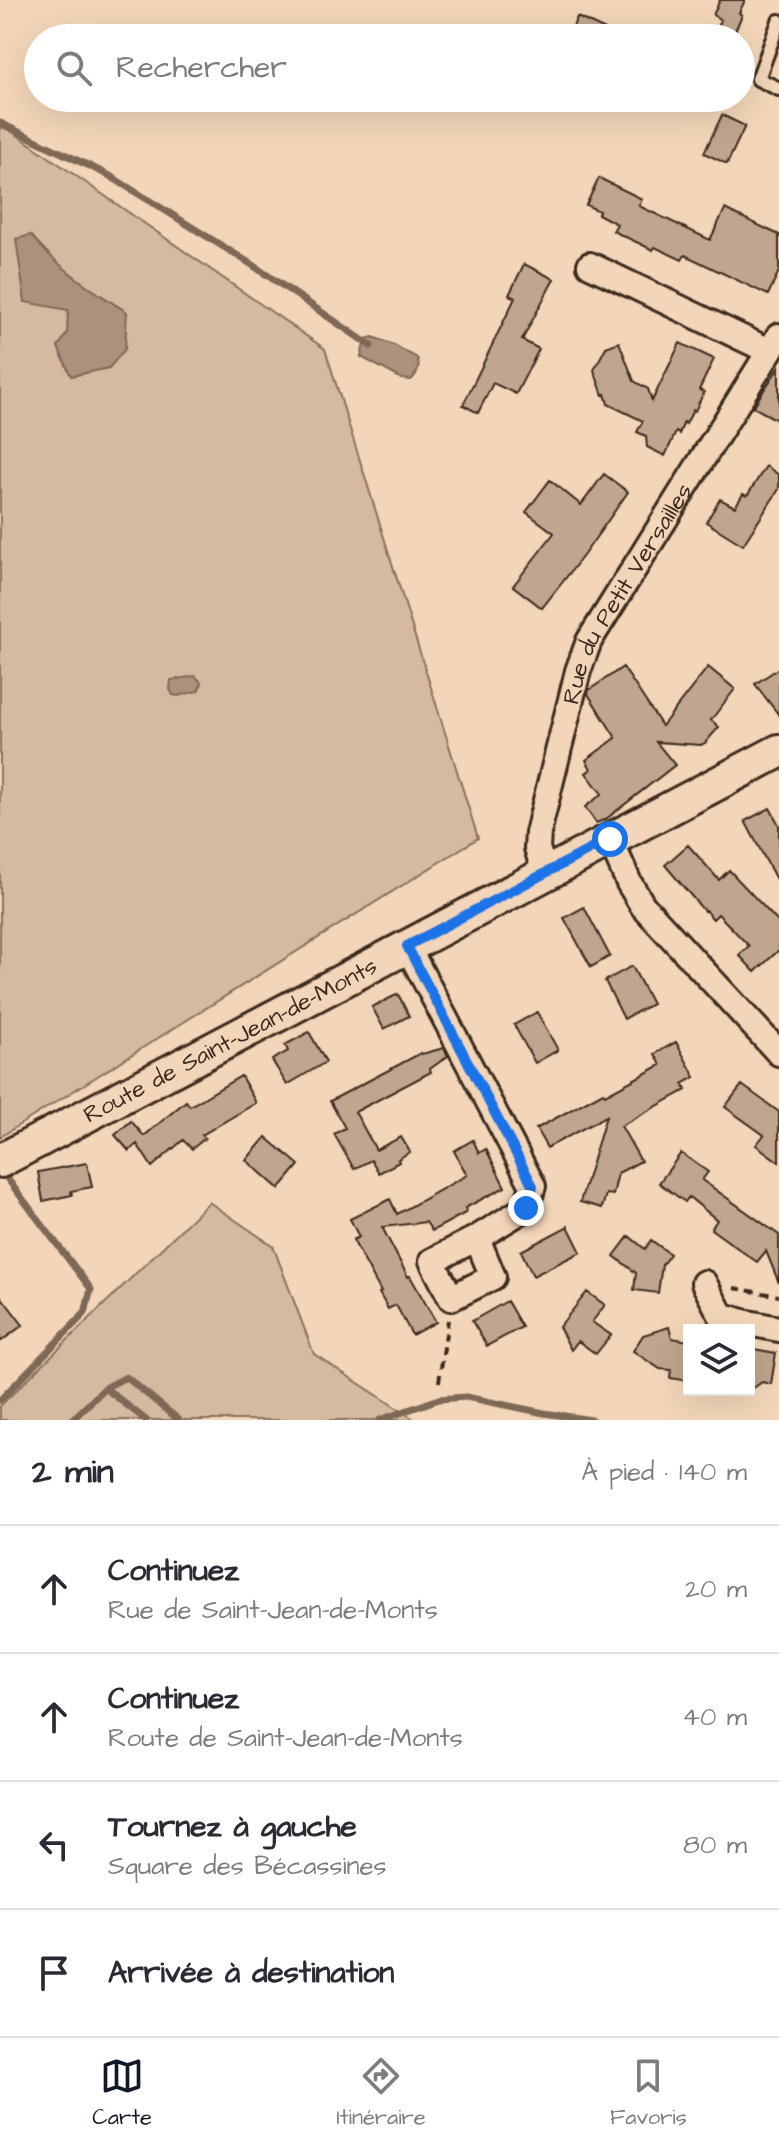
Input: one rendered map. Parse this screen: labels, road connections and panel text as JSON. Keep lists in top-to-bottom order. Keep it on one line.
{"streets":{"main road":["Route de Saint-Jean-de-Monts"],"street":["Rue du Petit Versailles"]},"crossings":[["Rue du Petit Versailles","Route de Saint-Jean-de-Monts"]],"page":{"search":"Rechercher","heading":["2 min","À pied · 140 m"],"list":[["Continuez","Rue de Saint-Jean-de-Monts","20 m"],["Continuez","Route de Saint-Jean-de-Monts","40 m"],["Tournez à gauche","Square des Bécassines","80 m"],"Arrivée à destination"],"nav":["Carte","Itinéraire","Favoris"]}}
